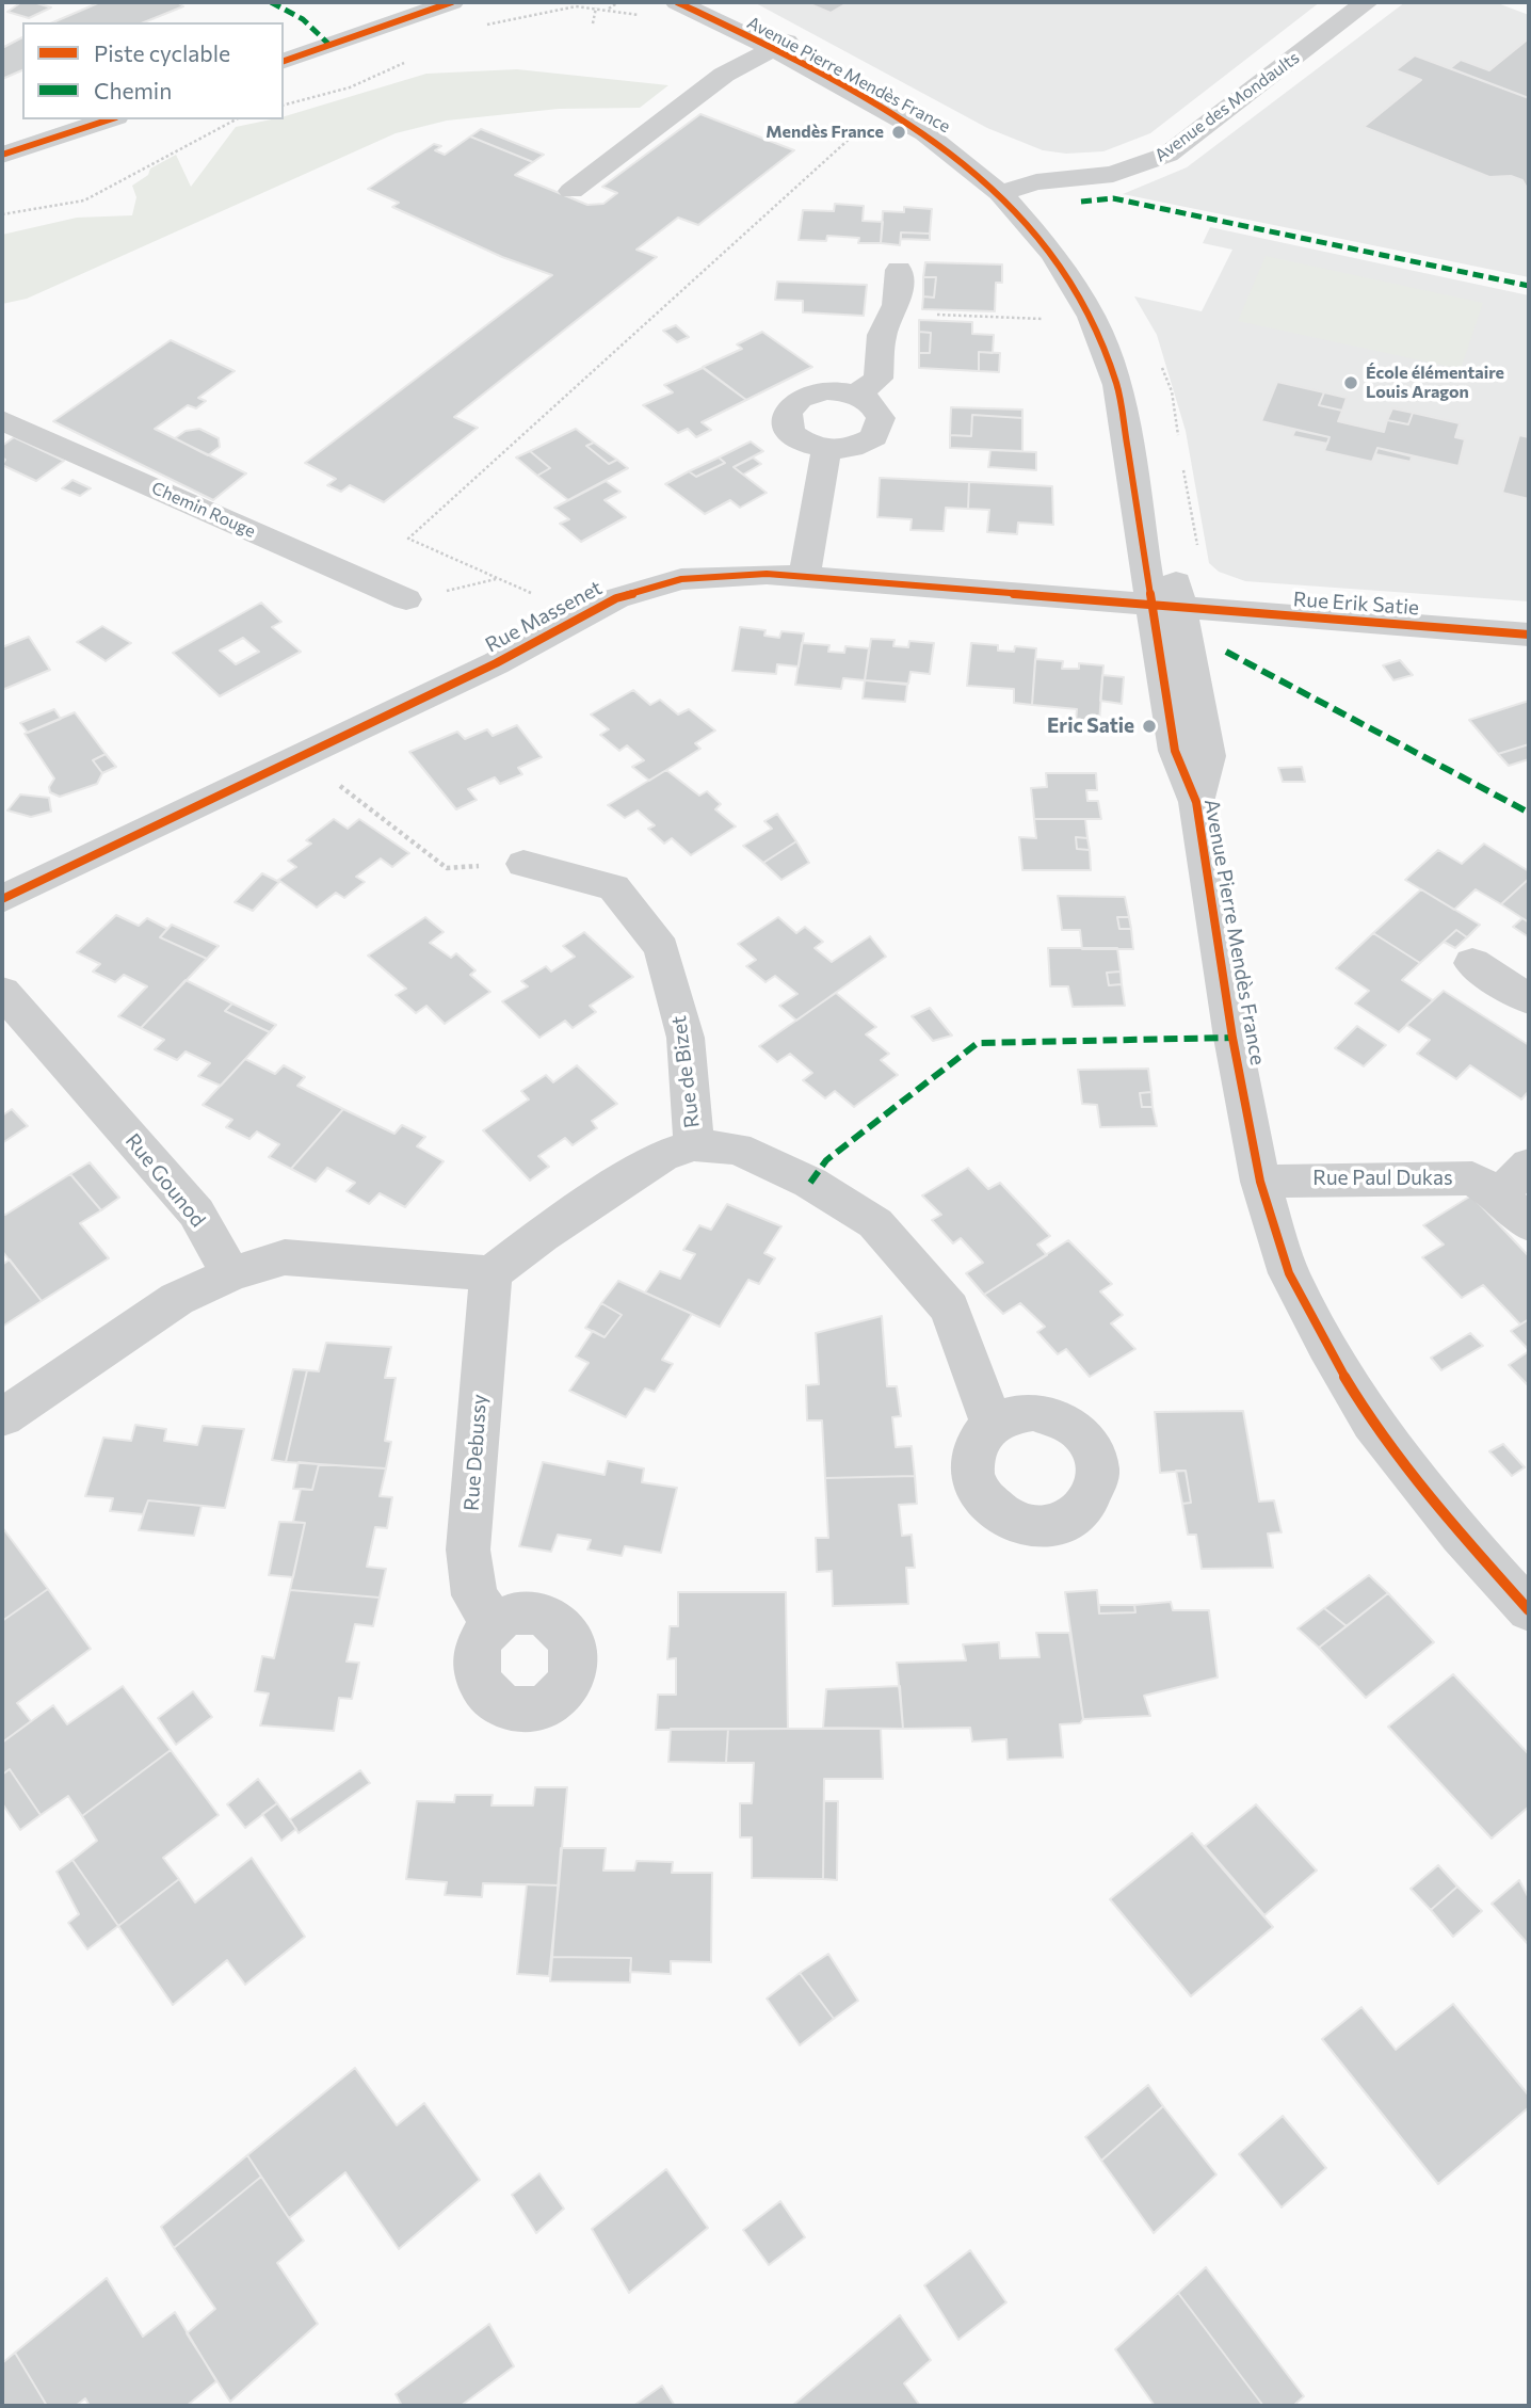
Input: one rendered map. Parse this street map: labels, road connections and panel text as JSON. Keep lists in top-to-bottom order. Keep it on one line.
{"streets":{"street":["Avenue Pierre Mendès France","Avenue des Mondaults","Chemin Rouge","Rue Erik Satie","Rue Massenet","Rue de Bizet","Rue Paul Dukas","Rue Gounod","Rue Debussy"]},"crossings":[["Avenue Pierre Mendès France","Avenue des Mondaults"],["Avenue Pierre Mendès France","Rue Erik Satie"],["Avenue Pierre Mendès France","Rue Massenet"],["Avenue Pierre Mendès France","Rue Paul Dukas"],["Rue Erik Satie","Rue Massenet"]],"places":["Mendès France","École élémentaire Louis Aragon","Eric Satie"],"legend":["Piste cyclable","Chemin"]}
